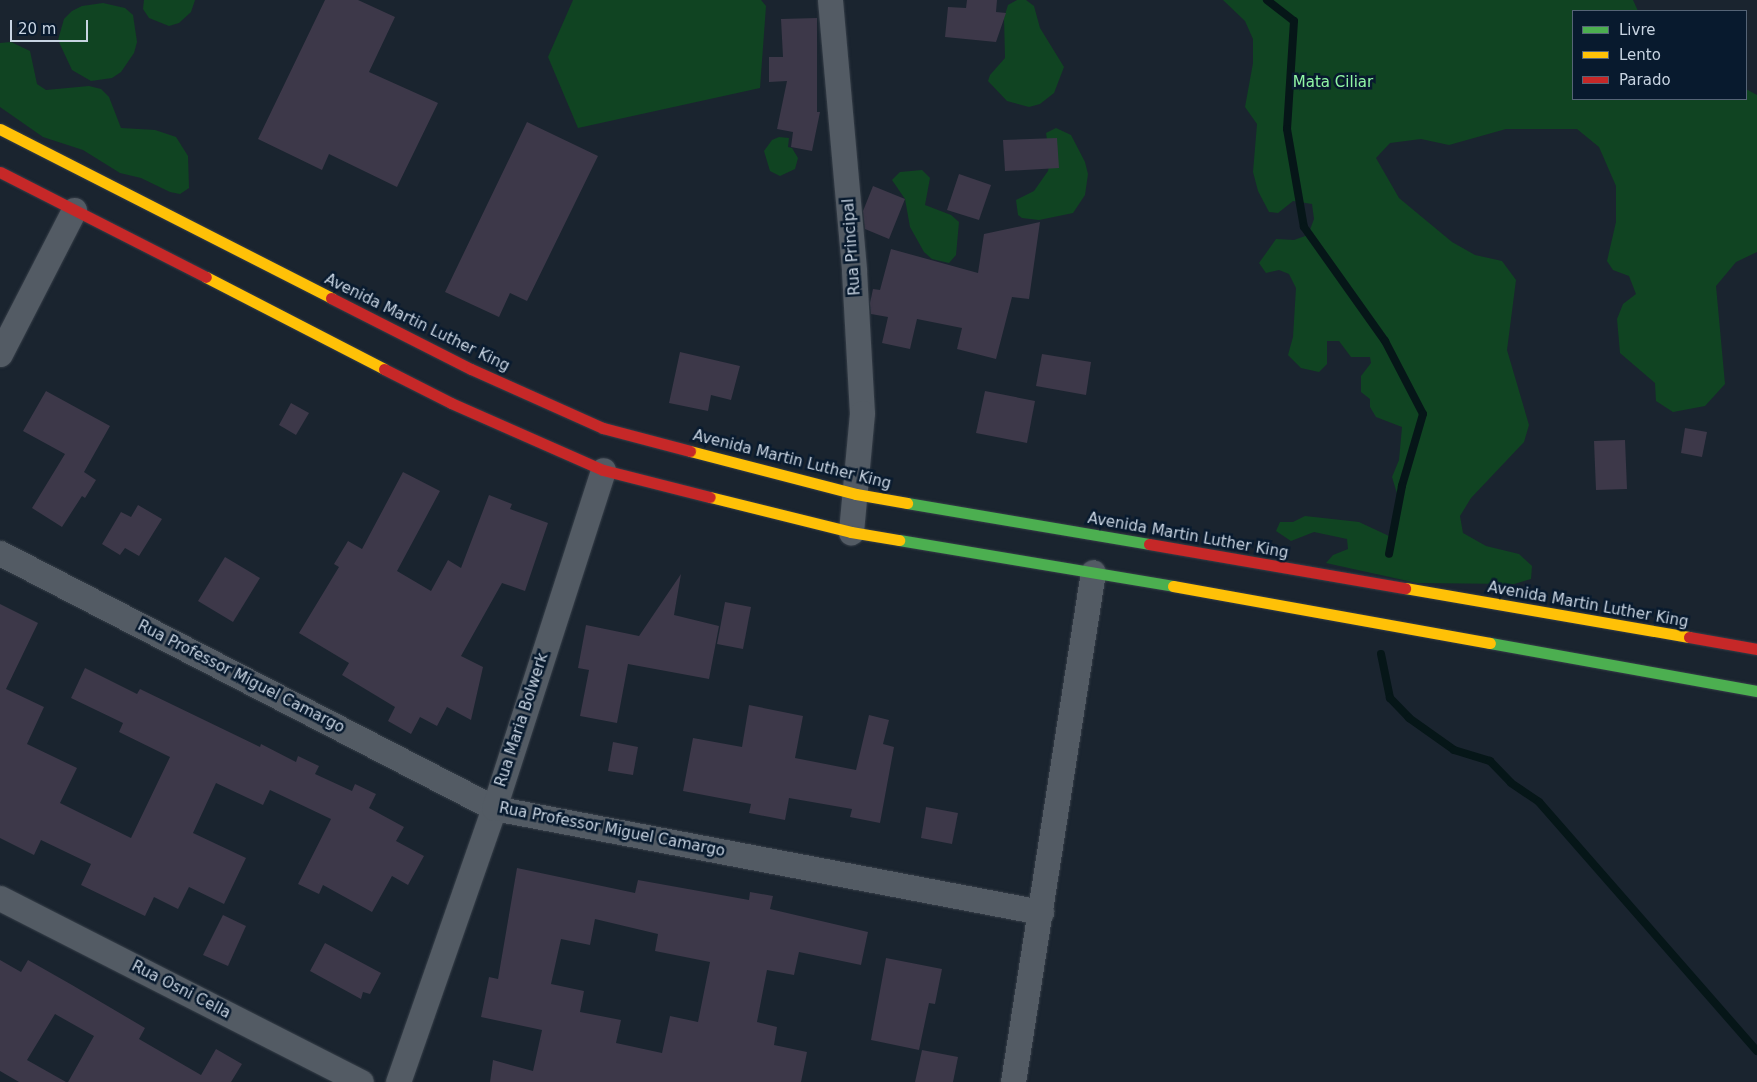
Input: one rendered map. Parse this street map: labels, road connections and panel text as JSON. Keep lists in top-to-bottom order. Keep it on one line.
{"streets":{"main road":["Avenida Martin Luther King"],"street":["Rua Principal","Rua Professor Miguel Camargo","Rua Maria Bolwerk","Rua Osni Cella"]},"crossings":[["Rua Principal","Avenida Martin Luther King"],["Rua Professor Miguel Camargo","Rua Maria Bolwerk"]],"parks":["Mata Ciliar"],"legend":["Livre","Lento","Parado"],"scale_bar":"20 m"}
